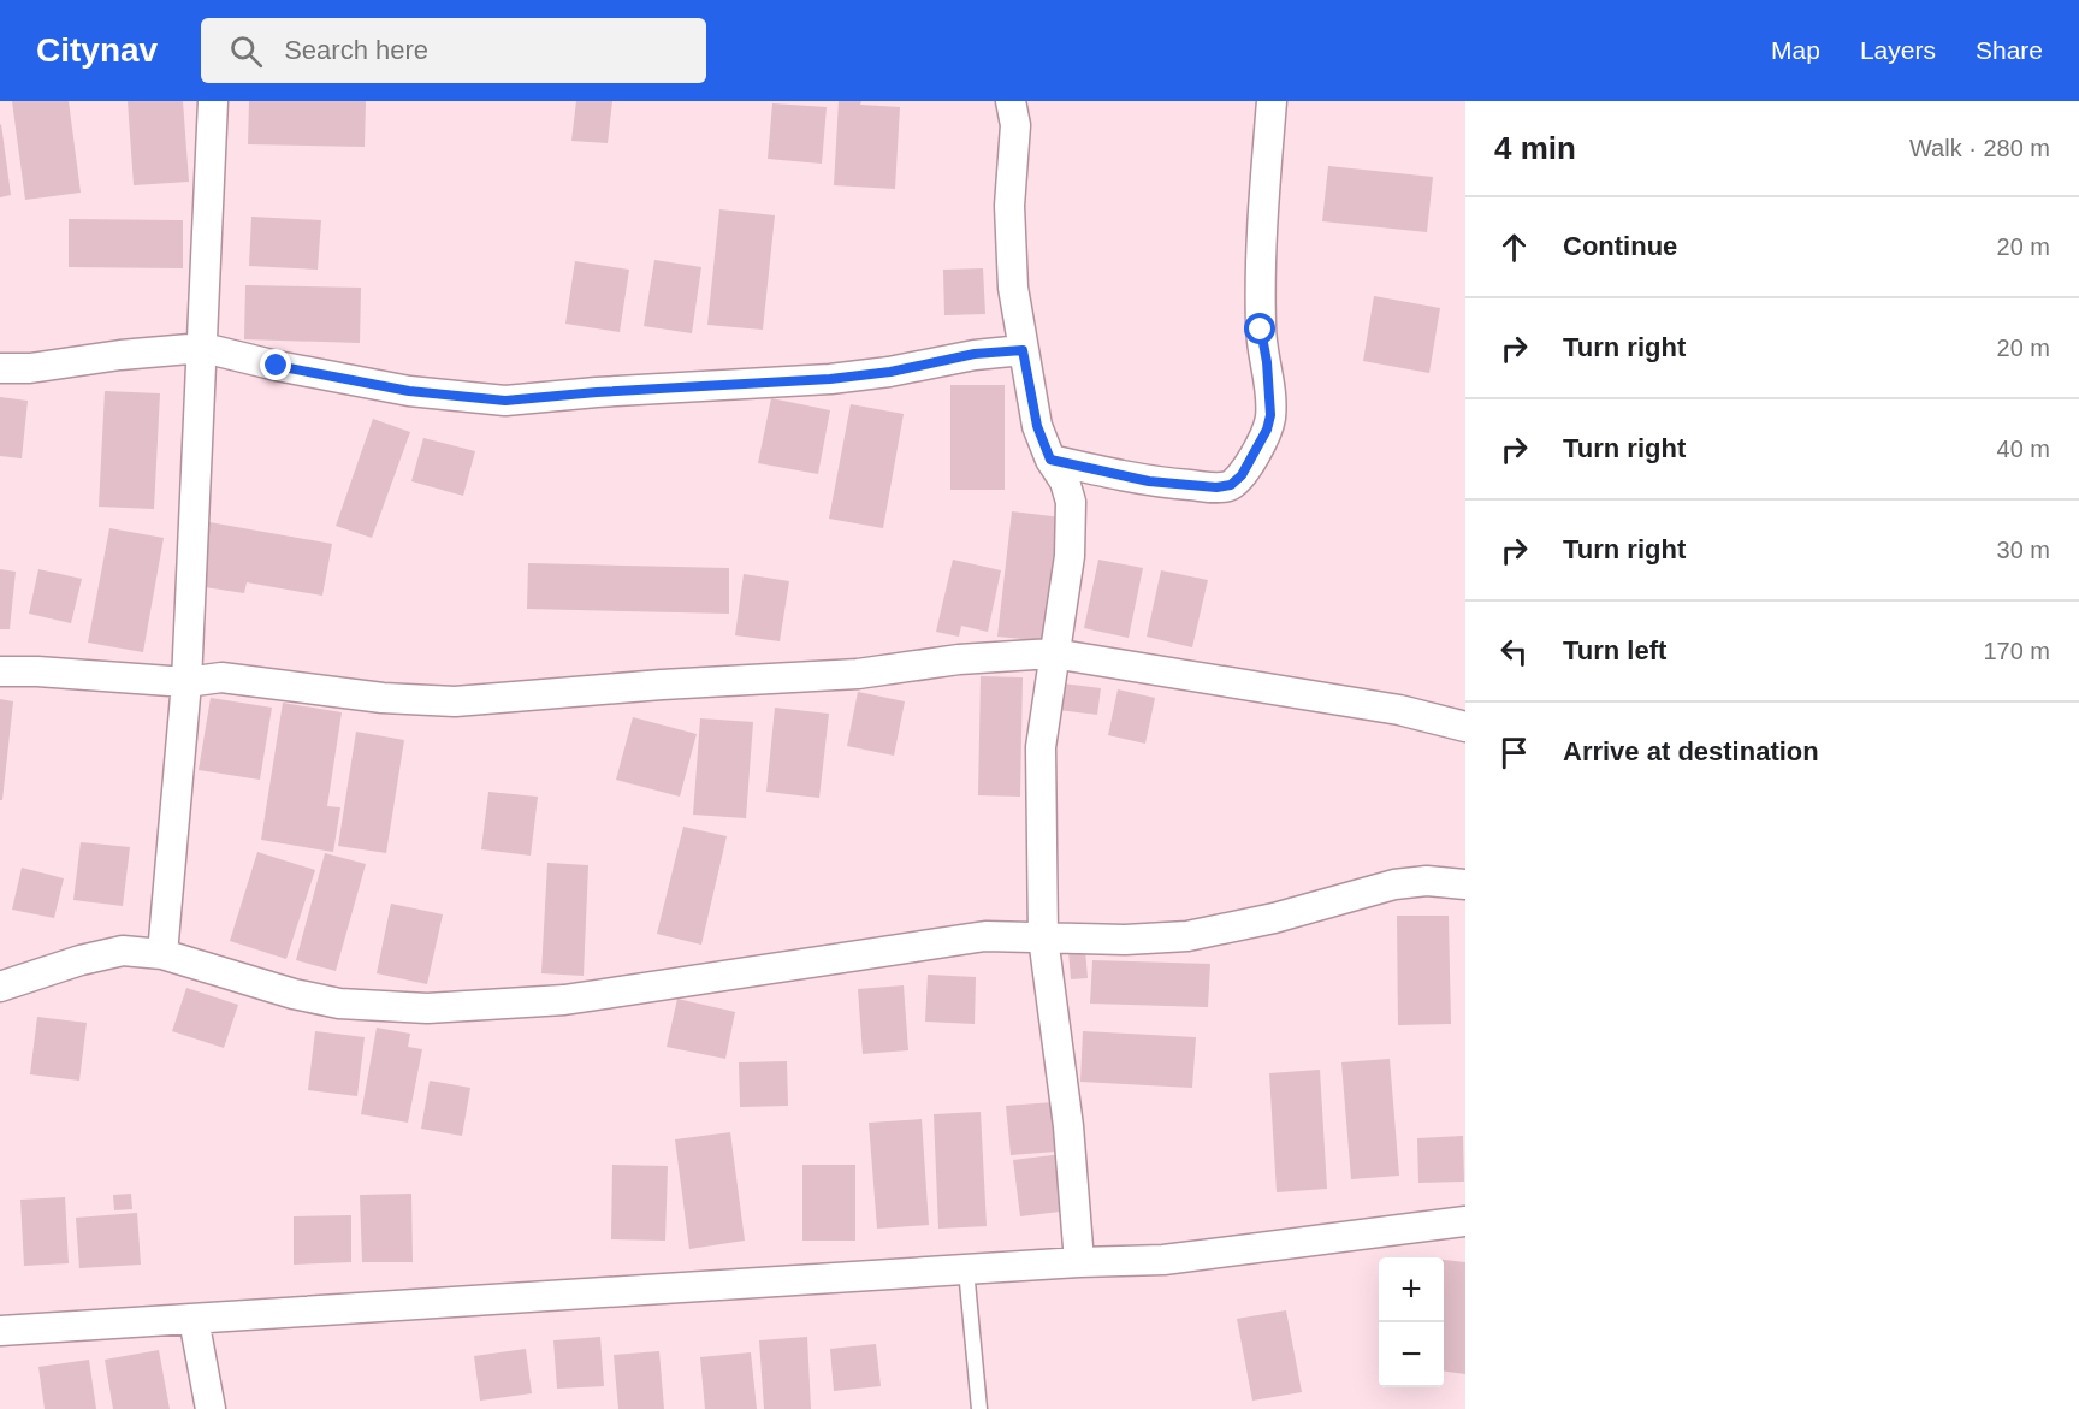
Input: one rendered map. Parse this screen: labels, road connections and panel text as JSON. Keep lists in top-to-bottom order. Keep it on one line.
{"page":{"header":"Citynav","search":"Search here","nav":["Map","Layers","Share"],"heading":["4 min","Walk · 280 m"],"list":[["Continue","20 m"],["Turn right","20 m"],["Turn right","40 m"],["Turn right","30 m"],["Turn left","170 m"],"Arrive at destination"],"map_buttons":["+","−"]}}
